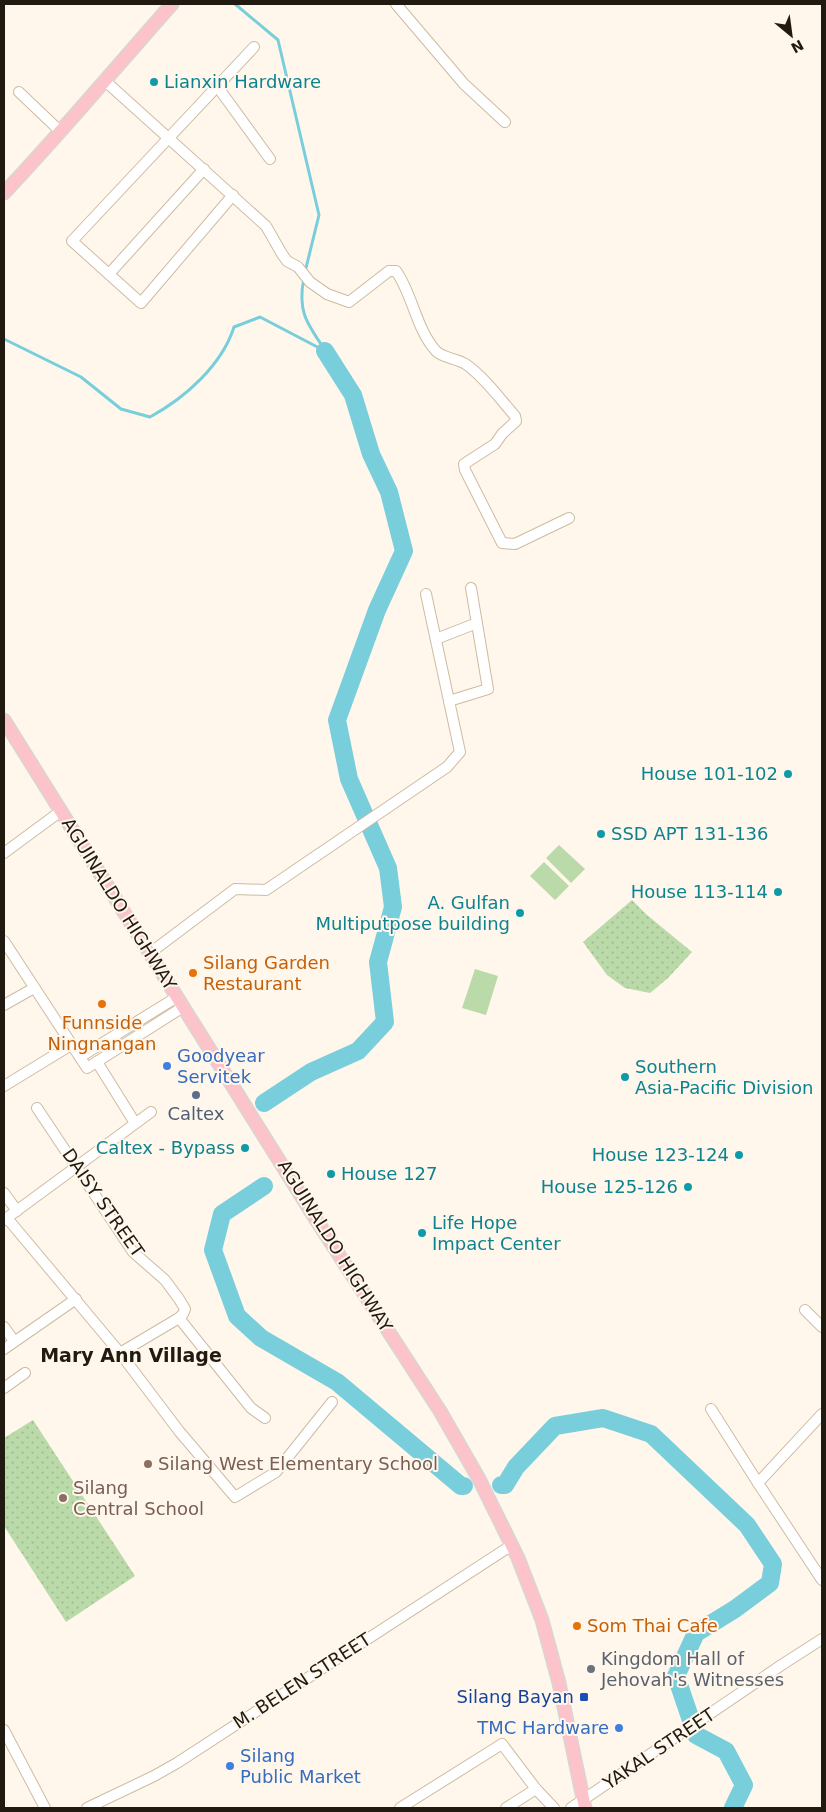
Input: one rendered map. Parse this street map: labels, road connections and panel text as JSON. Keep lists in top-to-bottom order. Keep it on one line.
{"streets":{"main road":["AGUINALDO HIGHWAY"],"street":["DAISY STREET","M. BELEN STREET","YAKAL STREET"]},"crossings":[["AGUINALDO HIGHWAY","M. BELEN STREET"],["AGUINALDO HIGHWAY","YAKAL STREET"]],"districts":["Mary Ann Village"],"places":{"other":["Lianxin Hardware","House 101-102","SSD APT 131-136","House 113-114","A. Gulfan Multiputpose building","Silang Garden Restaurant","Funnside Ningnangan","Goodyear Servitek","Southern Asia-Pacific Division","Caltex","Caltex - Bypass","House 123-124","House 127","House 125-126","Life Hope Impact Center","Silang West Elementary School","Silang Central School","Som Thai Cafe","Kingdom Hall of Jehovah's Witnesses","TMC Hardware","Silang Public Market"],"transit":["Silang Bayan"]},"north":"bottom right"}
